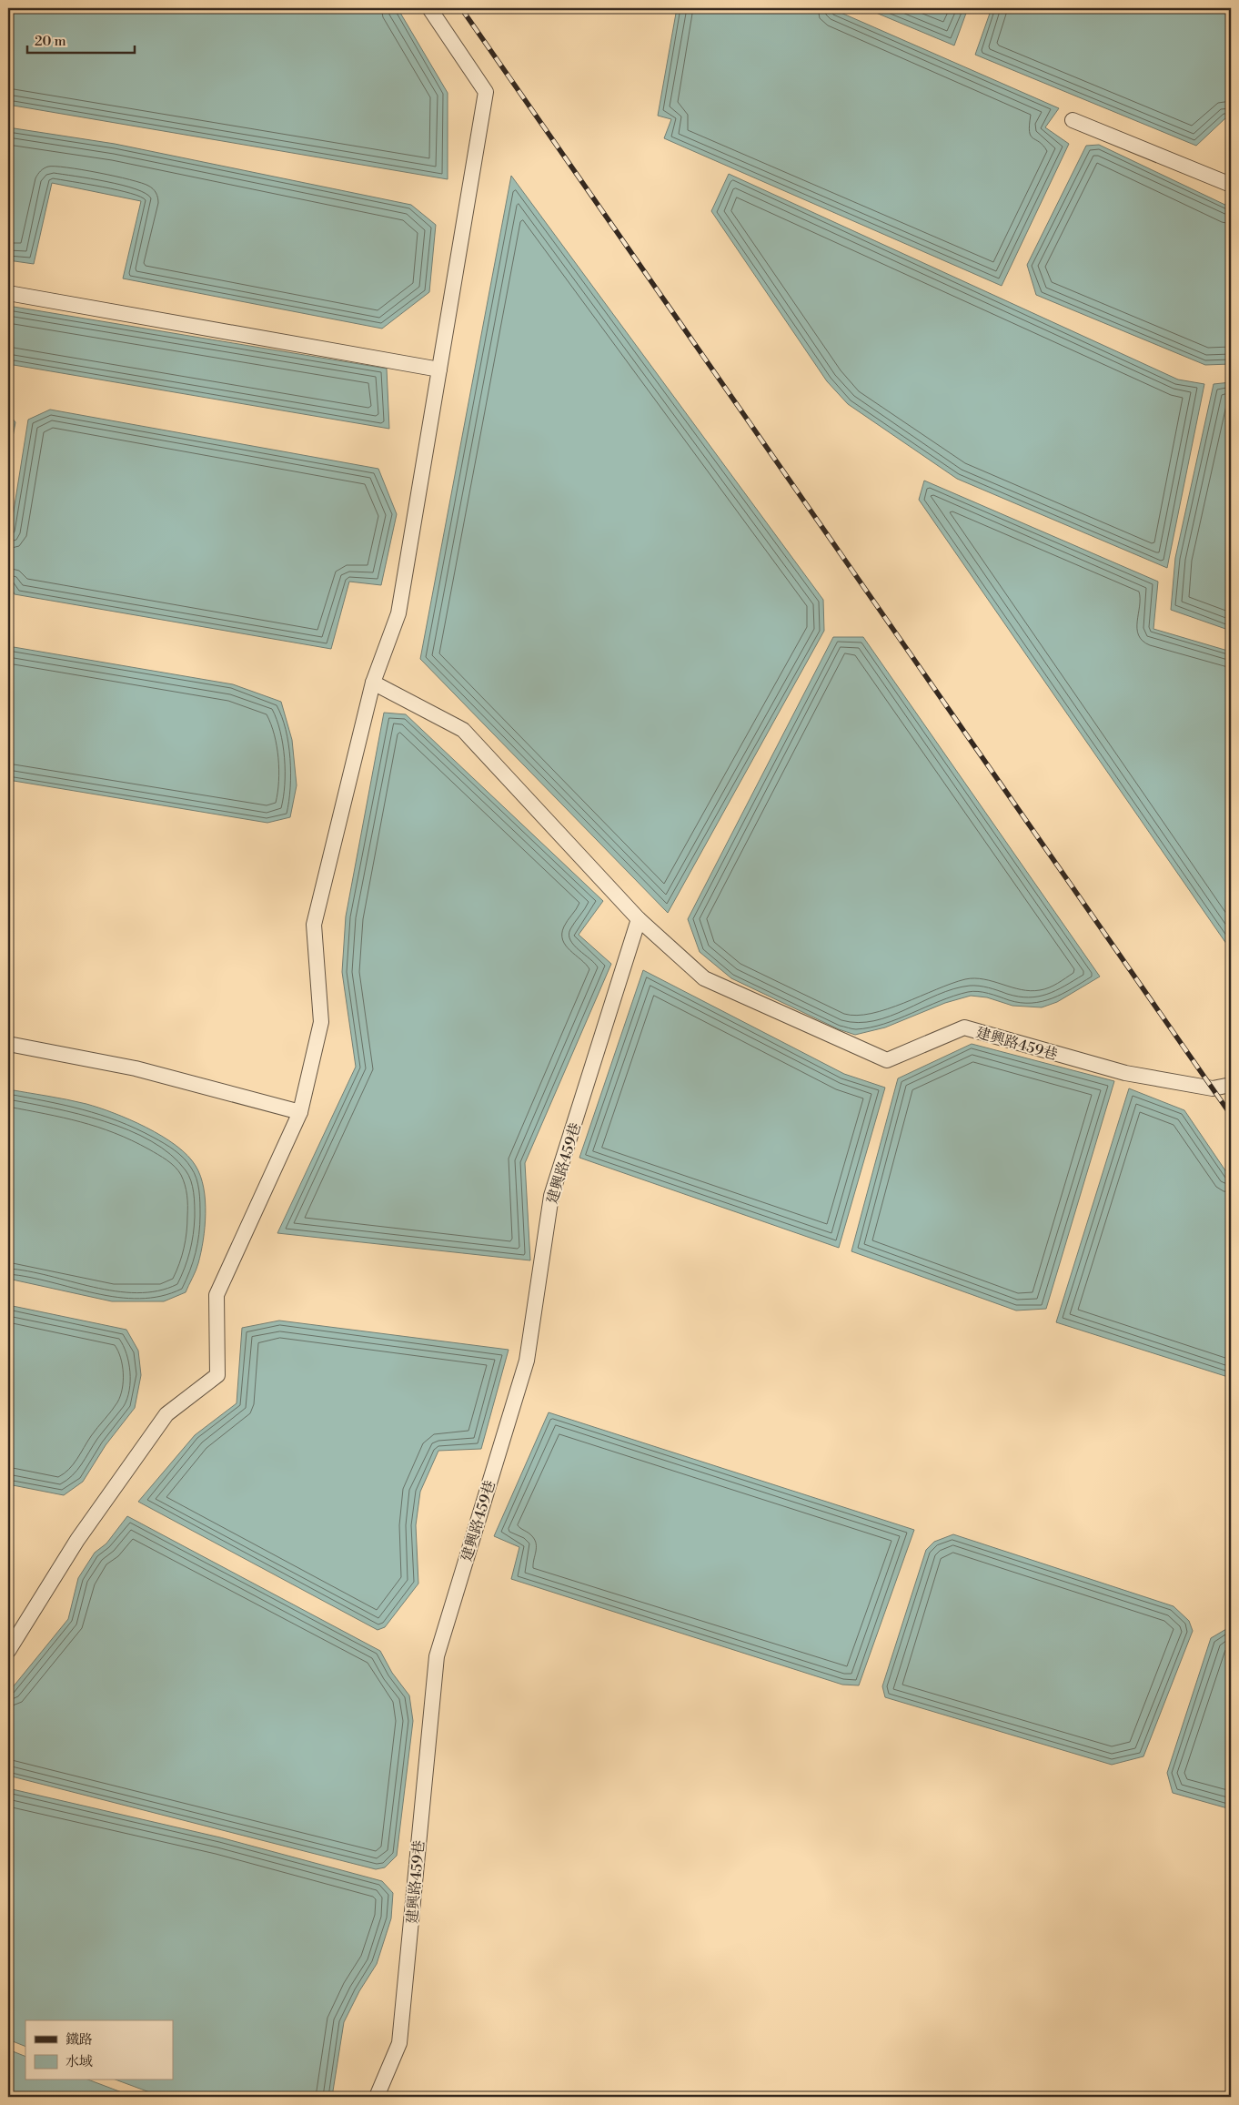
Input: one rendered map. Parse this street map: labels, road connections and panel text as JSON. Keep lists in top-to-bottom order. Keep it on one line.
{"streets":{"lane":["建興路459巷"]},"legend":["鐵路","水域"],"scale_bar":"20 m"}
